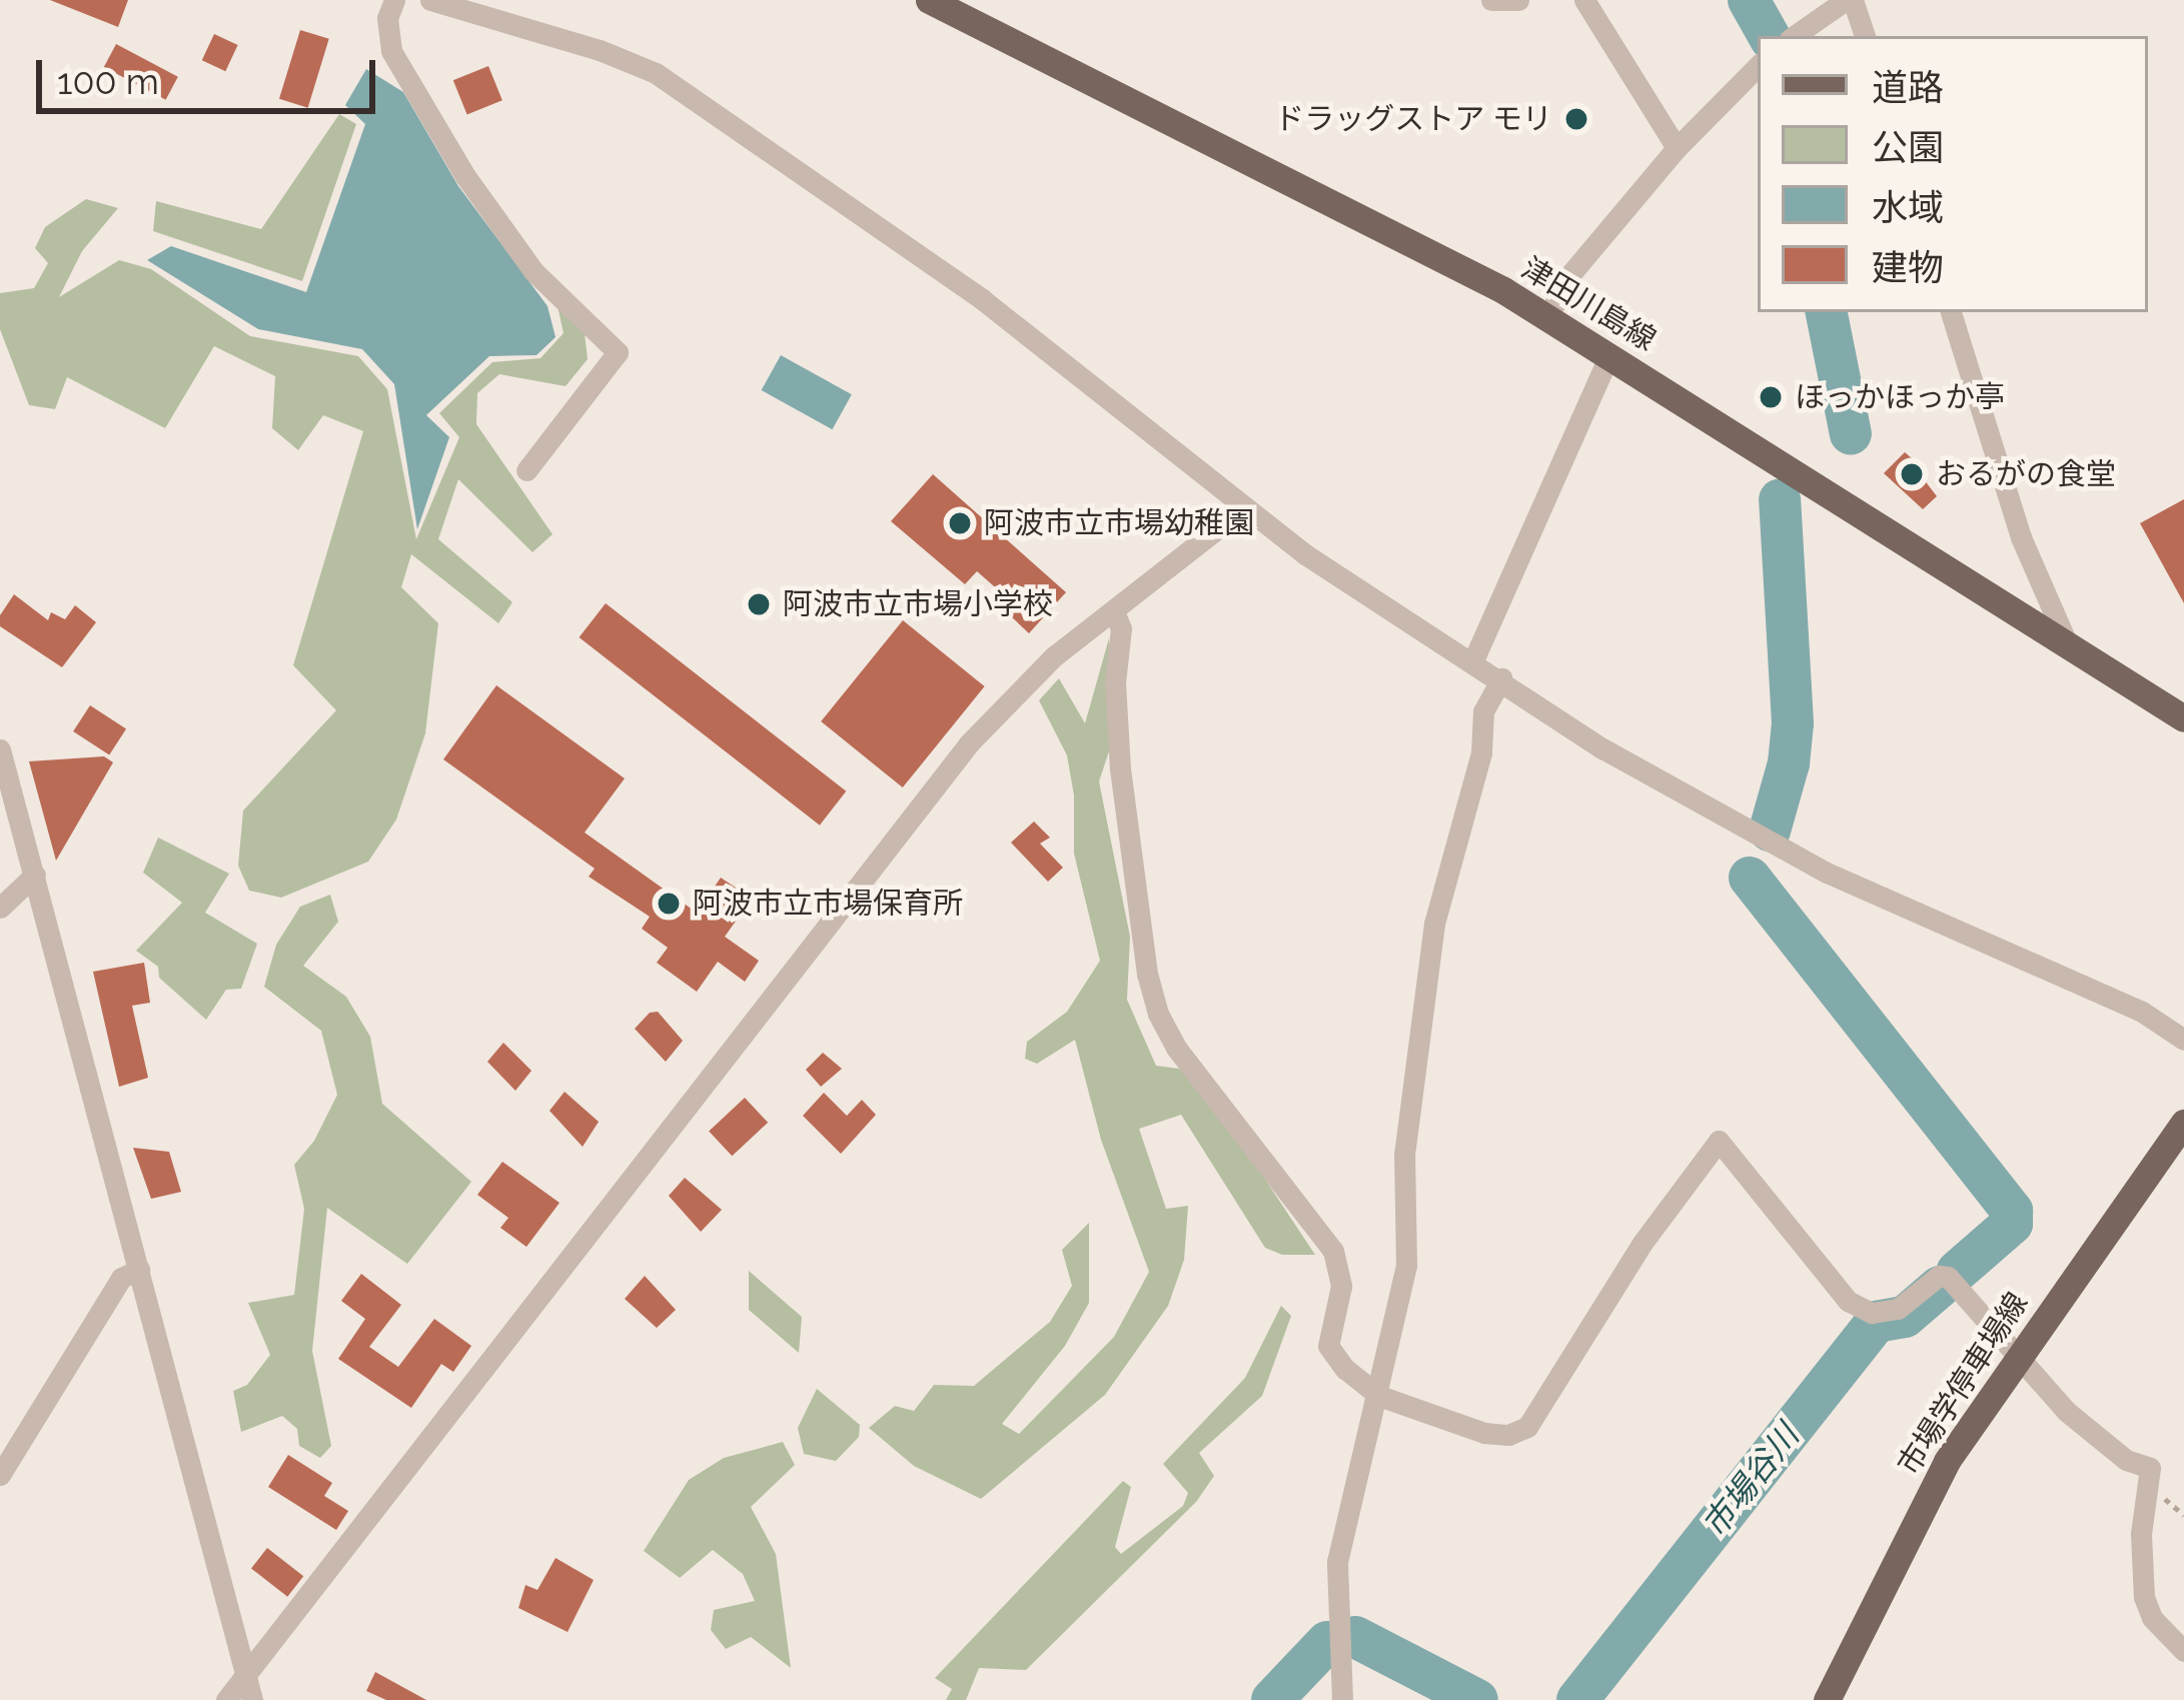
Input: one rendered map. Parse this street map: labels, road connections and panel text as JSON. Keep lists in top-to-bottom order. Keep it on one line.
{"streets":{"main road":["津田川島線","市場学停車場線"]},"water":["市場谷川"],"places":["ドラッグストア モリ","ほっかほっか亭","おるがの食堂","阿波市立市場幼稚園","阿波市立市場小学校","阿波市立市場保育所"],"legend":["道路","公園","水域","建物"],"scale_bar":"100 m"}
